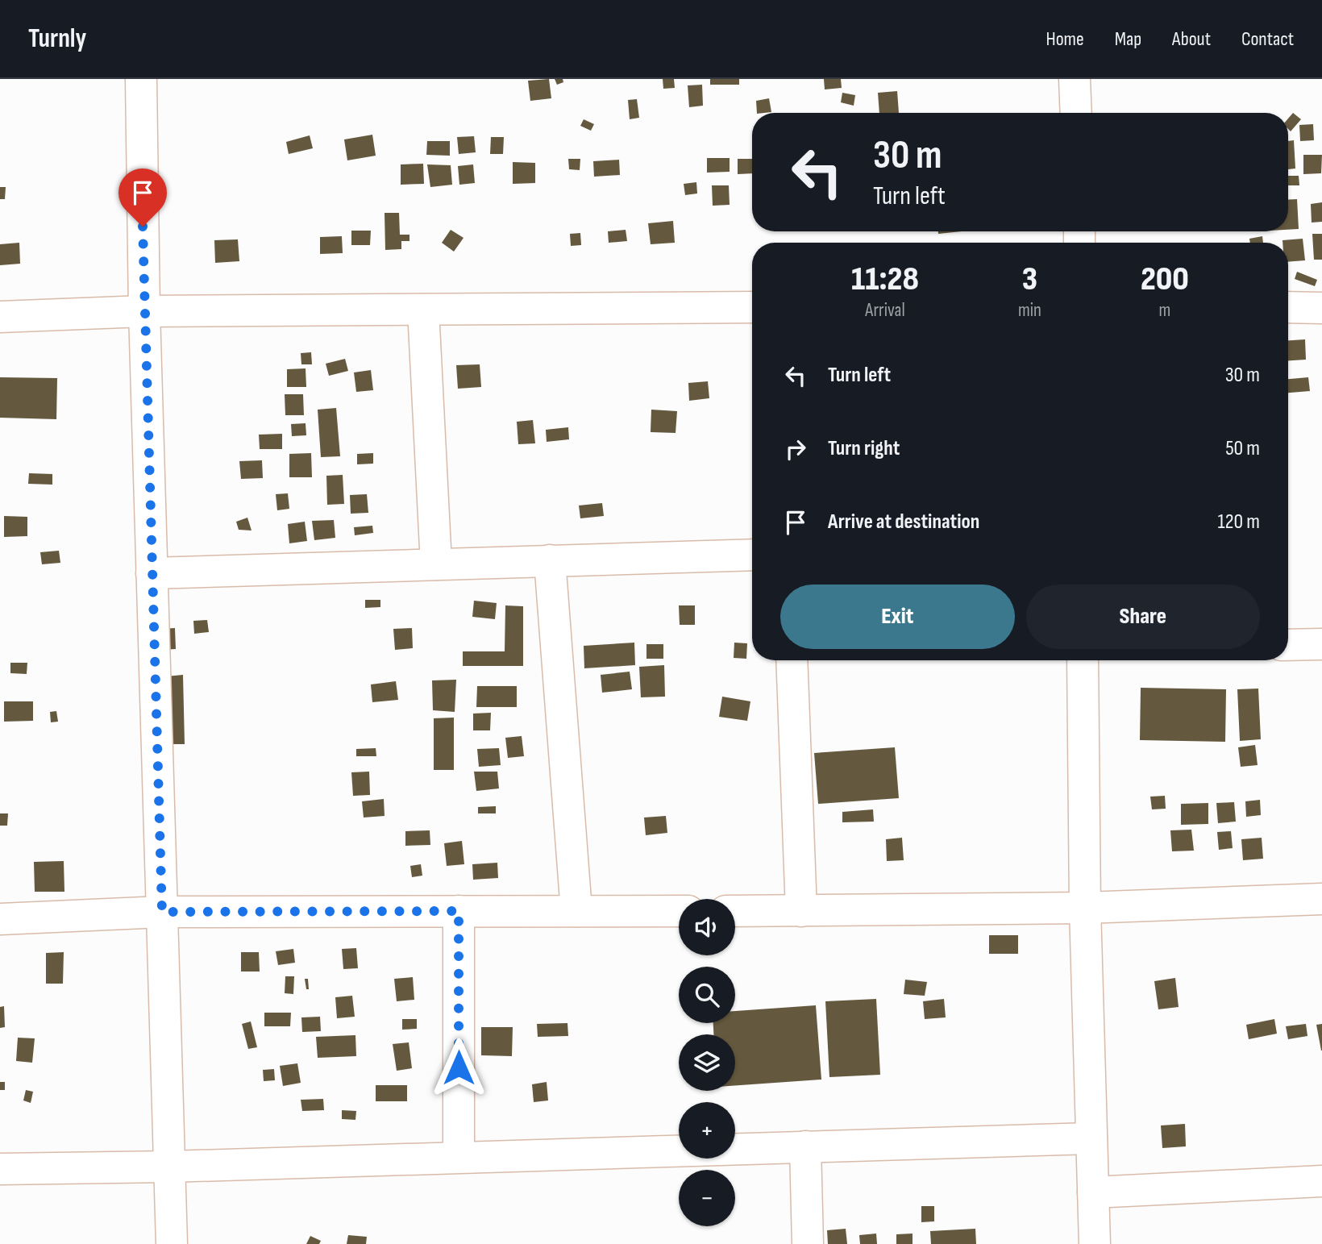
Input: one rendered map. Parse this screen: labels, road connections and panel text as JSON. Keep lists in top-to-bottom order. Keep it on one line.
{"page":{"header":"Turnly","nav":["Home","Map","About","Contact"],"turn":["30 m","Turn left"],"eta":["11:28","Arrival","3","min","200","m"],"list":[{"name":"Turn left","value":"30 m"},{"name":"Turn right","value":"50 m"},{"name":"Arrive at destination","value":"120 m"}],"buttons":["Exit","Share"],"map_buttons":["+","−"]}}
